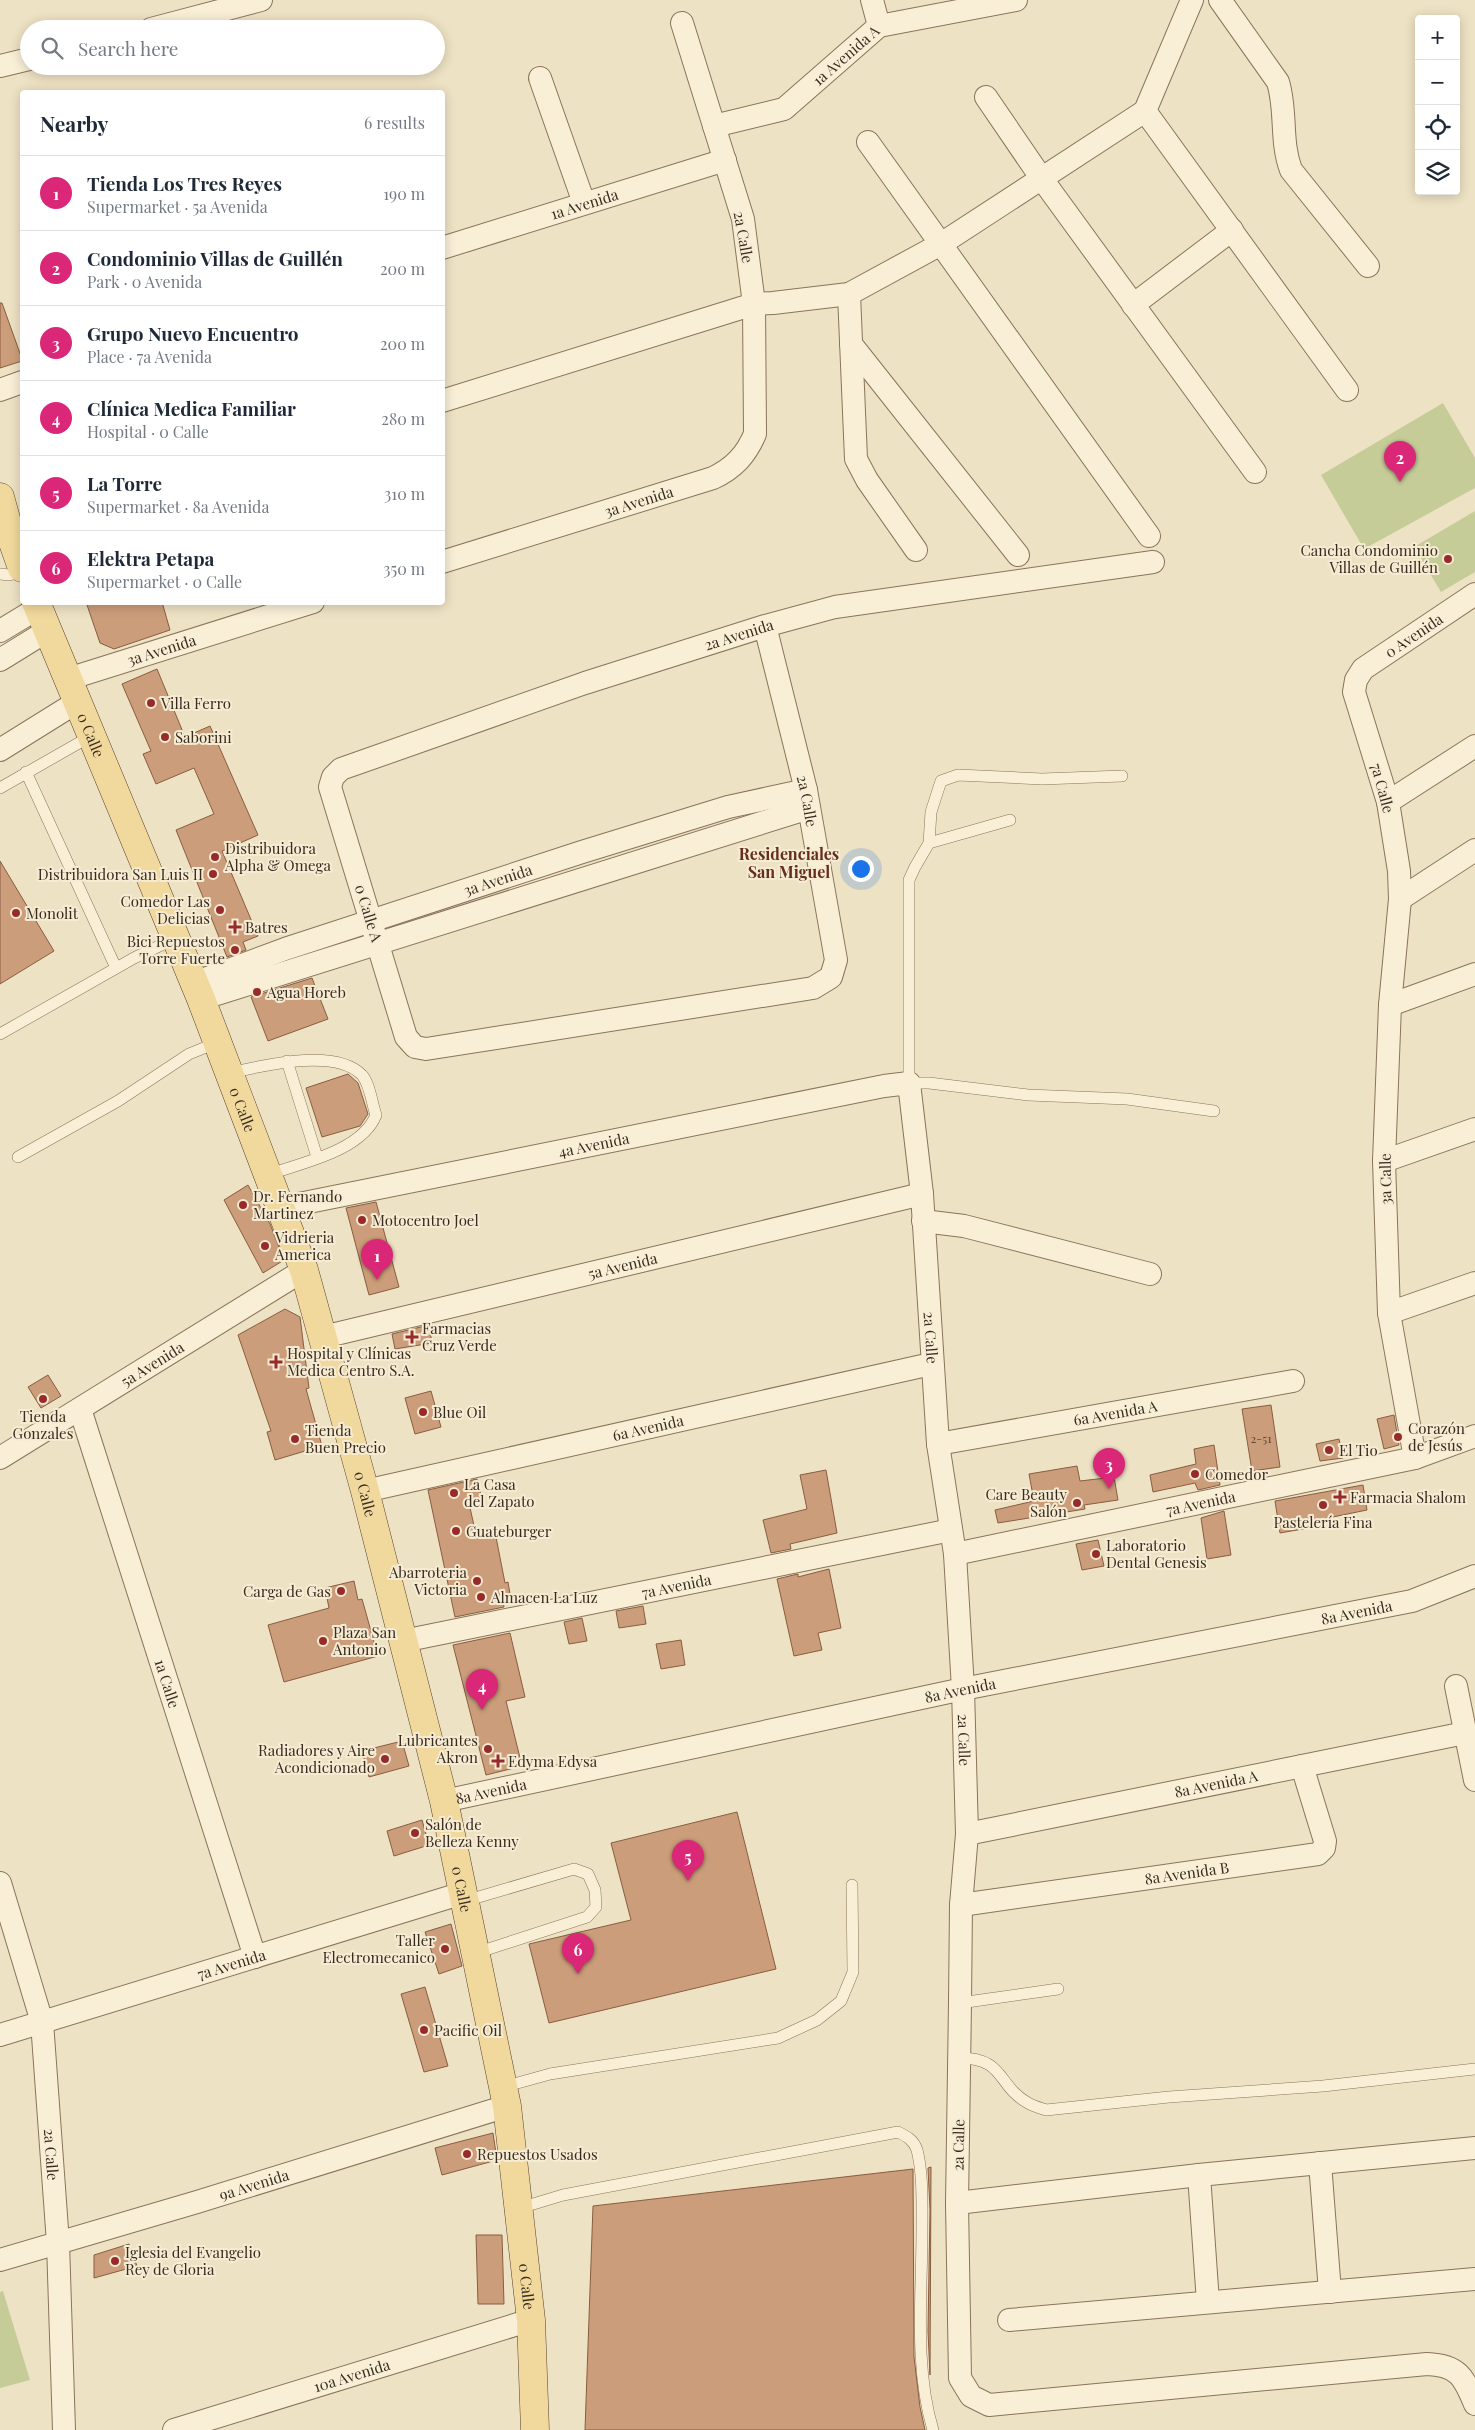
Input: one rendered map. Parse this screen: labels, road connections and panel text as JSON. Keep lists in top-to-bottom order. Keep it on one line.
{"streets":{"main road":["0 Calle"],"street":["1a Avenida A","1a Avenida","2a Calle","3a Avenida","2a Avenida","0 Avenida","7a Calle","0 Calle A","4a Avenida","3a Calle","5a Avenida","6a Avenida A","6a Avenida","7a Avenida","8a Avenida","1a Calle","8a Avenida A","8a Avenida B","9a Avenida","10a Avenida"]},"crossings":[["1a Avenida A","2a Calle"],["1a Avenida","2a Calle"],["2a Calle","3a Avenida"],["2a Calle","2a Avenida"],["2a Calle","0 Calle A"],["2a Calle","4a Avenida"],["2a Calle","5a Avenida"],["2a Calle","6a Avenida A"],["2a Calle","6a Avenida"],["2a Calle","7a Avenida"],["2a Calle","8a Avenida"],["2a Calle","8a Avenida A"],["2a Calle","8a Avenida B"],["2a Calle","9a Avenida"],["3a Avenida","0 Calle"],["3a Avenida","0 Calle A"],["2a Avenida","0 Calle A"],["0 Avenida","7a Calle"],["0 Calle","4a Avenida"],["0 Calle","5a Avenida"],["0 Calle","6a Avenida"],["0 Calle","7a Avenida"],["0 Calle","8a Avenida"],["0 Calle","9a Avenida"],["0 Calle","10a Avenida"],["7a Calle","3a Calle"],["3a Calle","7a Avenida"],["5a Avenida","1a Calle"],["7a Avenida","1a Calle"],["8a Avenida A","8a Avenida B"]],"districts":["Residenciales San Miguel"],"places":{"other":["Cancha Condominio Villas de Guillén","Villa Ferro","Saborini","Distribuidora Alpha & Omega","Distribuidora San Luis II","Comedor Las Delicias","Monolit","Bici Repuestos Torre Fuerte","Agua Horeb","Dr. Fernando Martinez","Motocentro Joel","Vidrieria America","Tienda Gonzales","Blue Oil","Corazón de Jesús","Tienda Buen Precio","El Tio","Comedor","La Casa del Zapato","Care Beauty Salón","Pastelería Fina","Guateburger","Laboratorio Dental Genesis","Abarroteria Victoria","Carga de Gas","Almacen La Luz","Plaza San Antonio","Lubricantes Akron","Radiadores y Aire Acondicionado","Salón de Belleza Kenny","Taller Electromecanico","Pacific Oil","Repuestos Usados","Iglesia del Evangelio Rey de Gloria"],"health":["Batres","Farmacias Cruz Verde","Hospital y Clínicas Medica Centro S.A.","Farmacia Shalom","Edyma Edysa"]},"house_numbers":["2-51"],"page":{"map_buttons":["+","−"],"search":"Search here","heading":["Nearby","6 results"],"list":[{"mark":"1","name":"Tienda Los Tres Reyes","note":"Supermarket · 5a Avenida","value":"190 m"},{"mark":"2","name":"Condominio Villas de Guillén","note":"Park · 0 Avenida","value":"200 m"},{"mark":"3","name":"Grupo Nuevo Encuentro","note":"Place · 7a Avenida","value":"200 m"},{"mark":"4","name":"Clínica Medica Familiar","note":"Hospital · 0 Calle","value":"280 m"},{"mark":"5","name":"La Torre","note":"Supermarket · 8a Avenida","value":"310 m"},{"mark":"6","name":"Elektra Petapa","note":"Supermarket · 0 Calle","value":"350 m"}],"pins":["2","1","3","4","5","6"]}}
